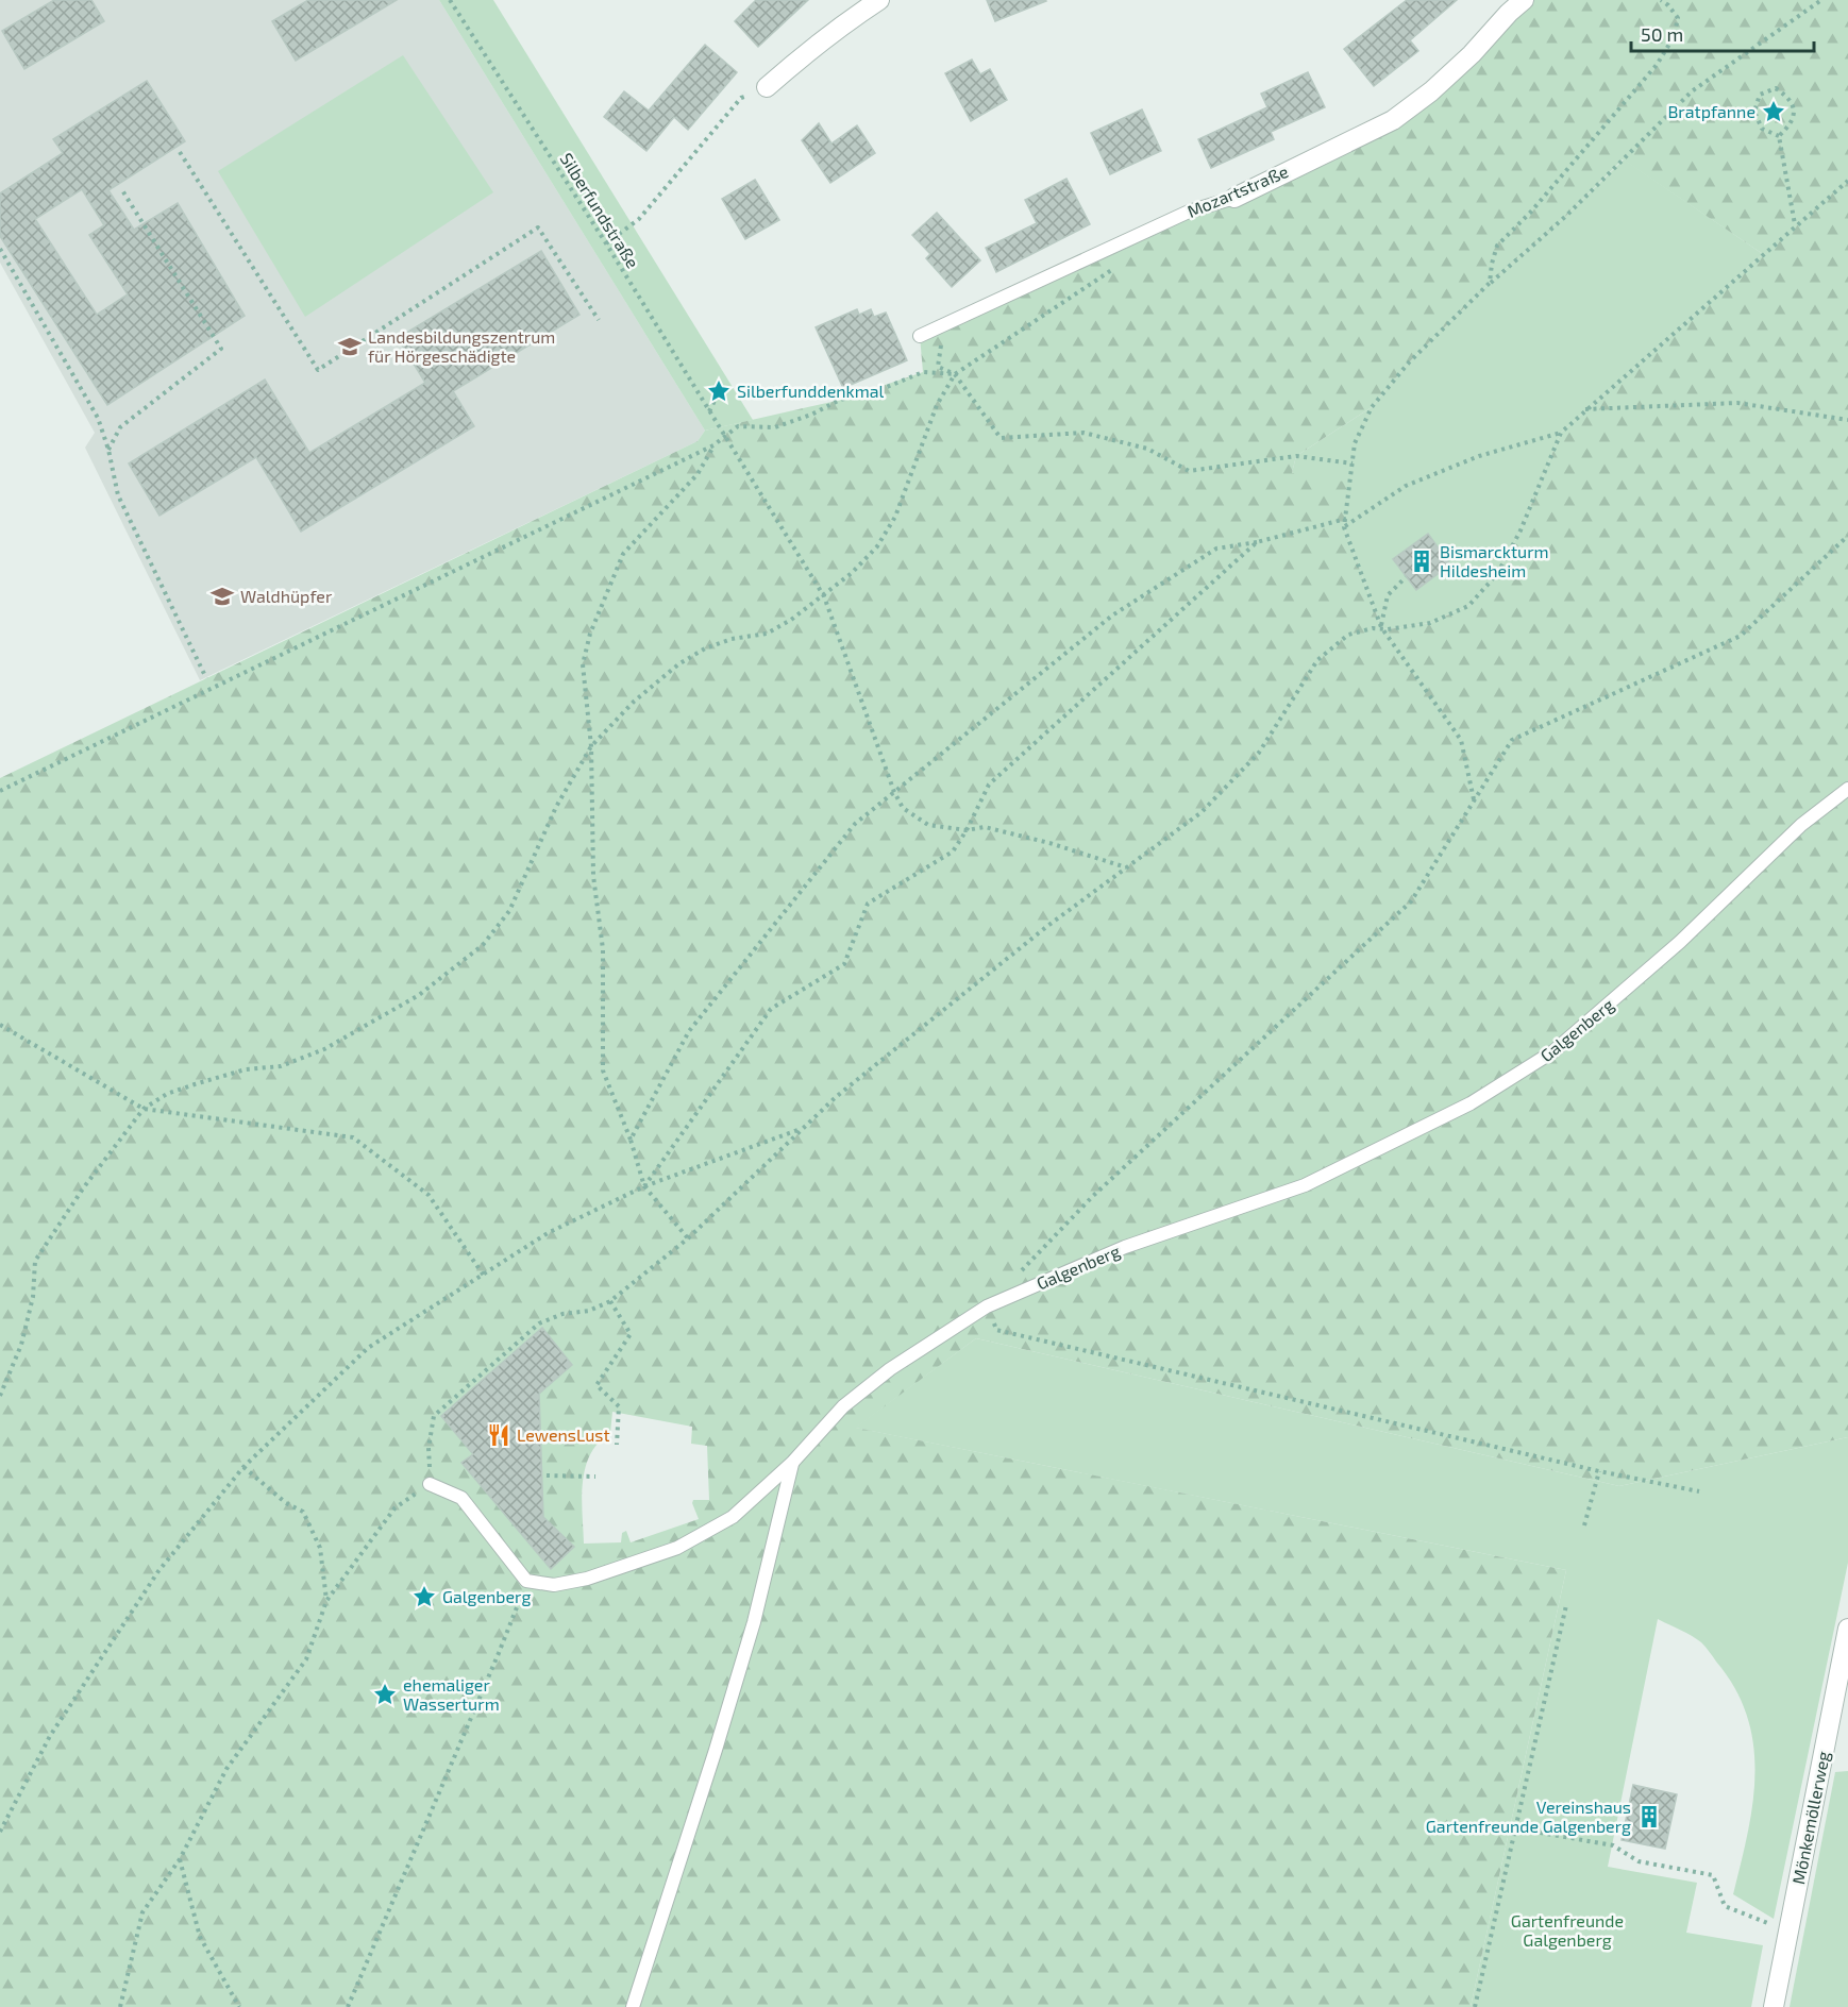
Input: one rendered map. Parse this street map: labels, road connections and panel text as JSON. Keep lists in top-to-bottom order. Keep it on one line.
{"streets":{"street":["Mozartstraße","Mönkemöllerweg"],"lane":["Galgenberg"],"path":["Silberfundstraße"]},"parks":["Gartenfreunde Galgenberg"],"places":{"place":["Bratpfanne","Silberfunddenkmal","Galgenberg","ehemaliger Wasserturm"],"school or university":["Landesbildungszentrum für Hörgeschädigte","Waldhüpfer"],"building":["Bismarckturm Hildesheim","Vereinshaus Gartenfreunde Galgenberg"],"restaurant":["LewensLust"]},"scale_bar":"50 m"}
